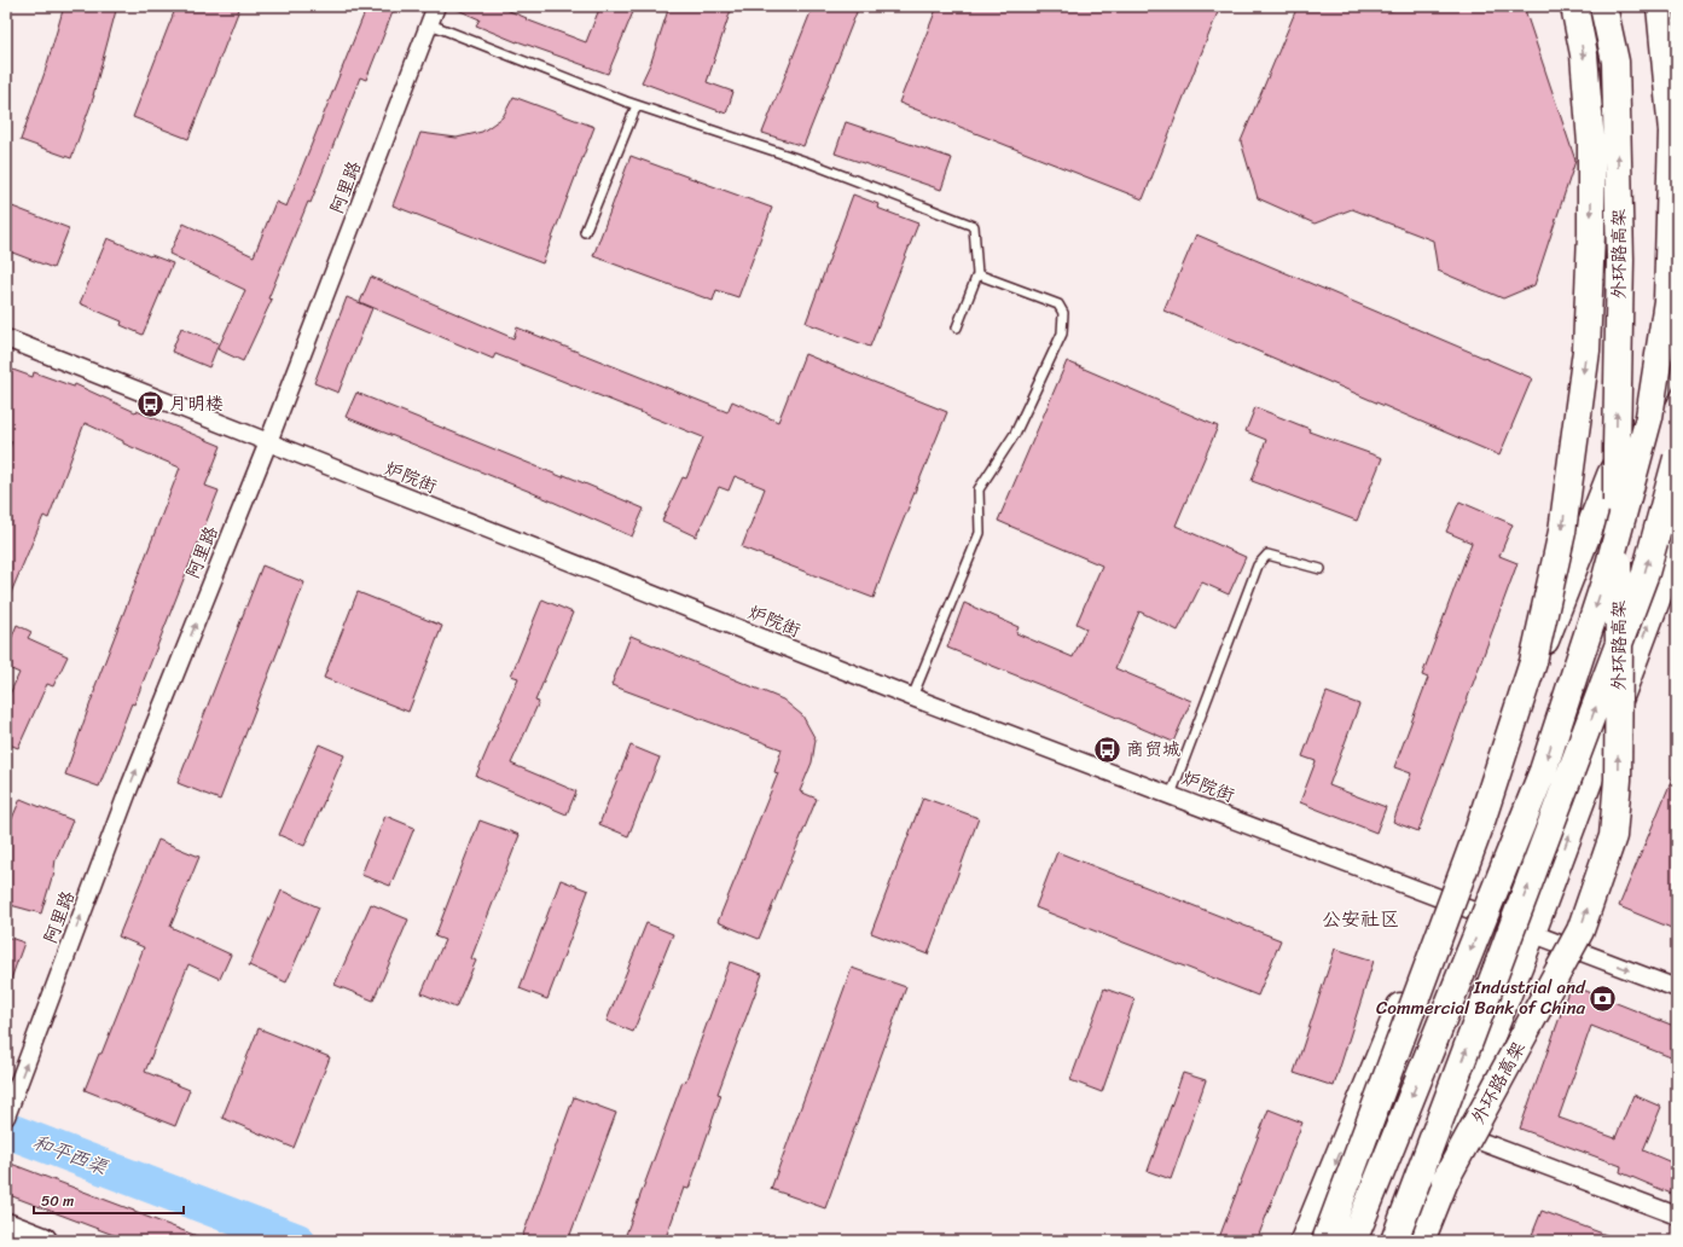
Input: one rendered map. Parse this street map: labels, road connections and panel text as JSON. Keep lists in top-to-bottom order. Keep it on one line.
{"streets":{"main road":["外环路高架"],"street":["阿里路","炉院街"]},"crossings":[["阿里路","炉院街"]],"one_way":["阿里路"],"districts":["公安社区"],"water":["和平西渠"],"places":{"bus stop":["月明楼","商贸城"],"bank":["Industrial and Commercial Bank of China"]},"scale_bar":"50 m"}
